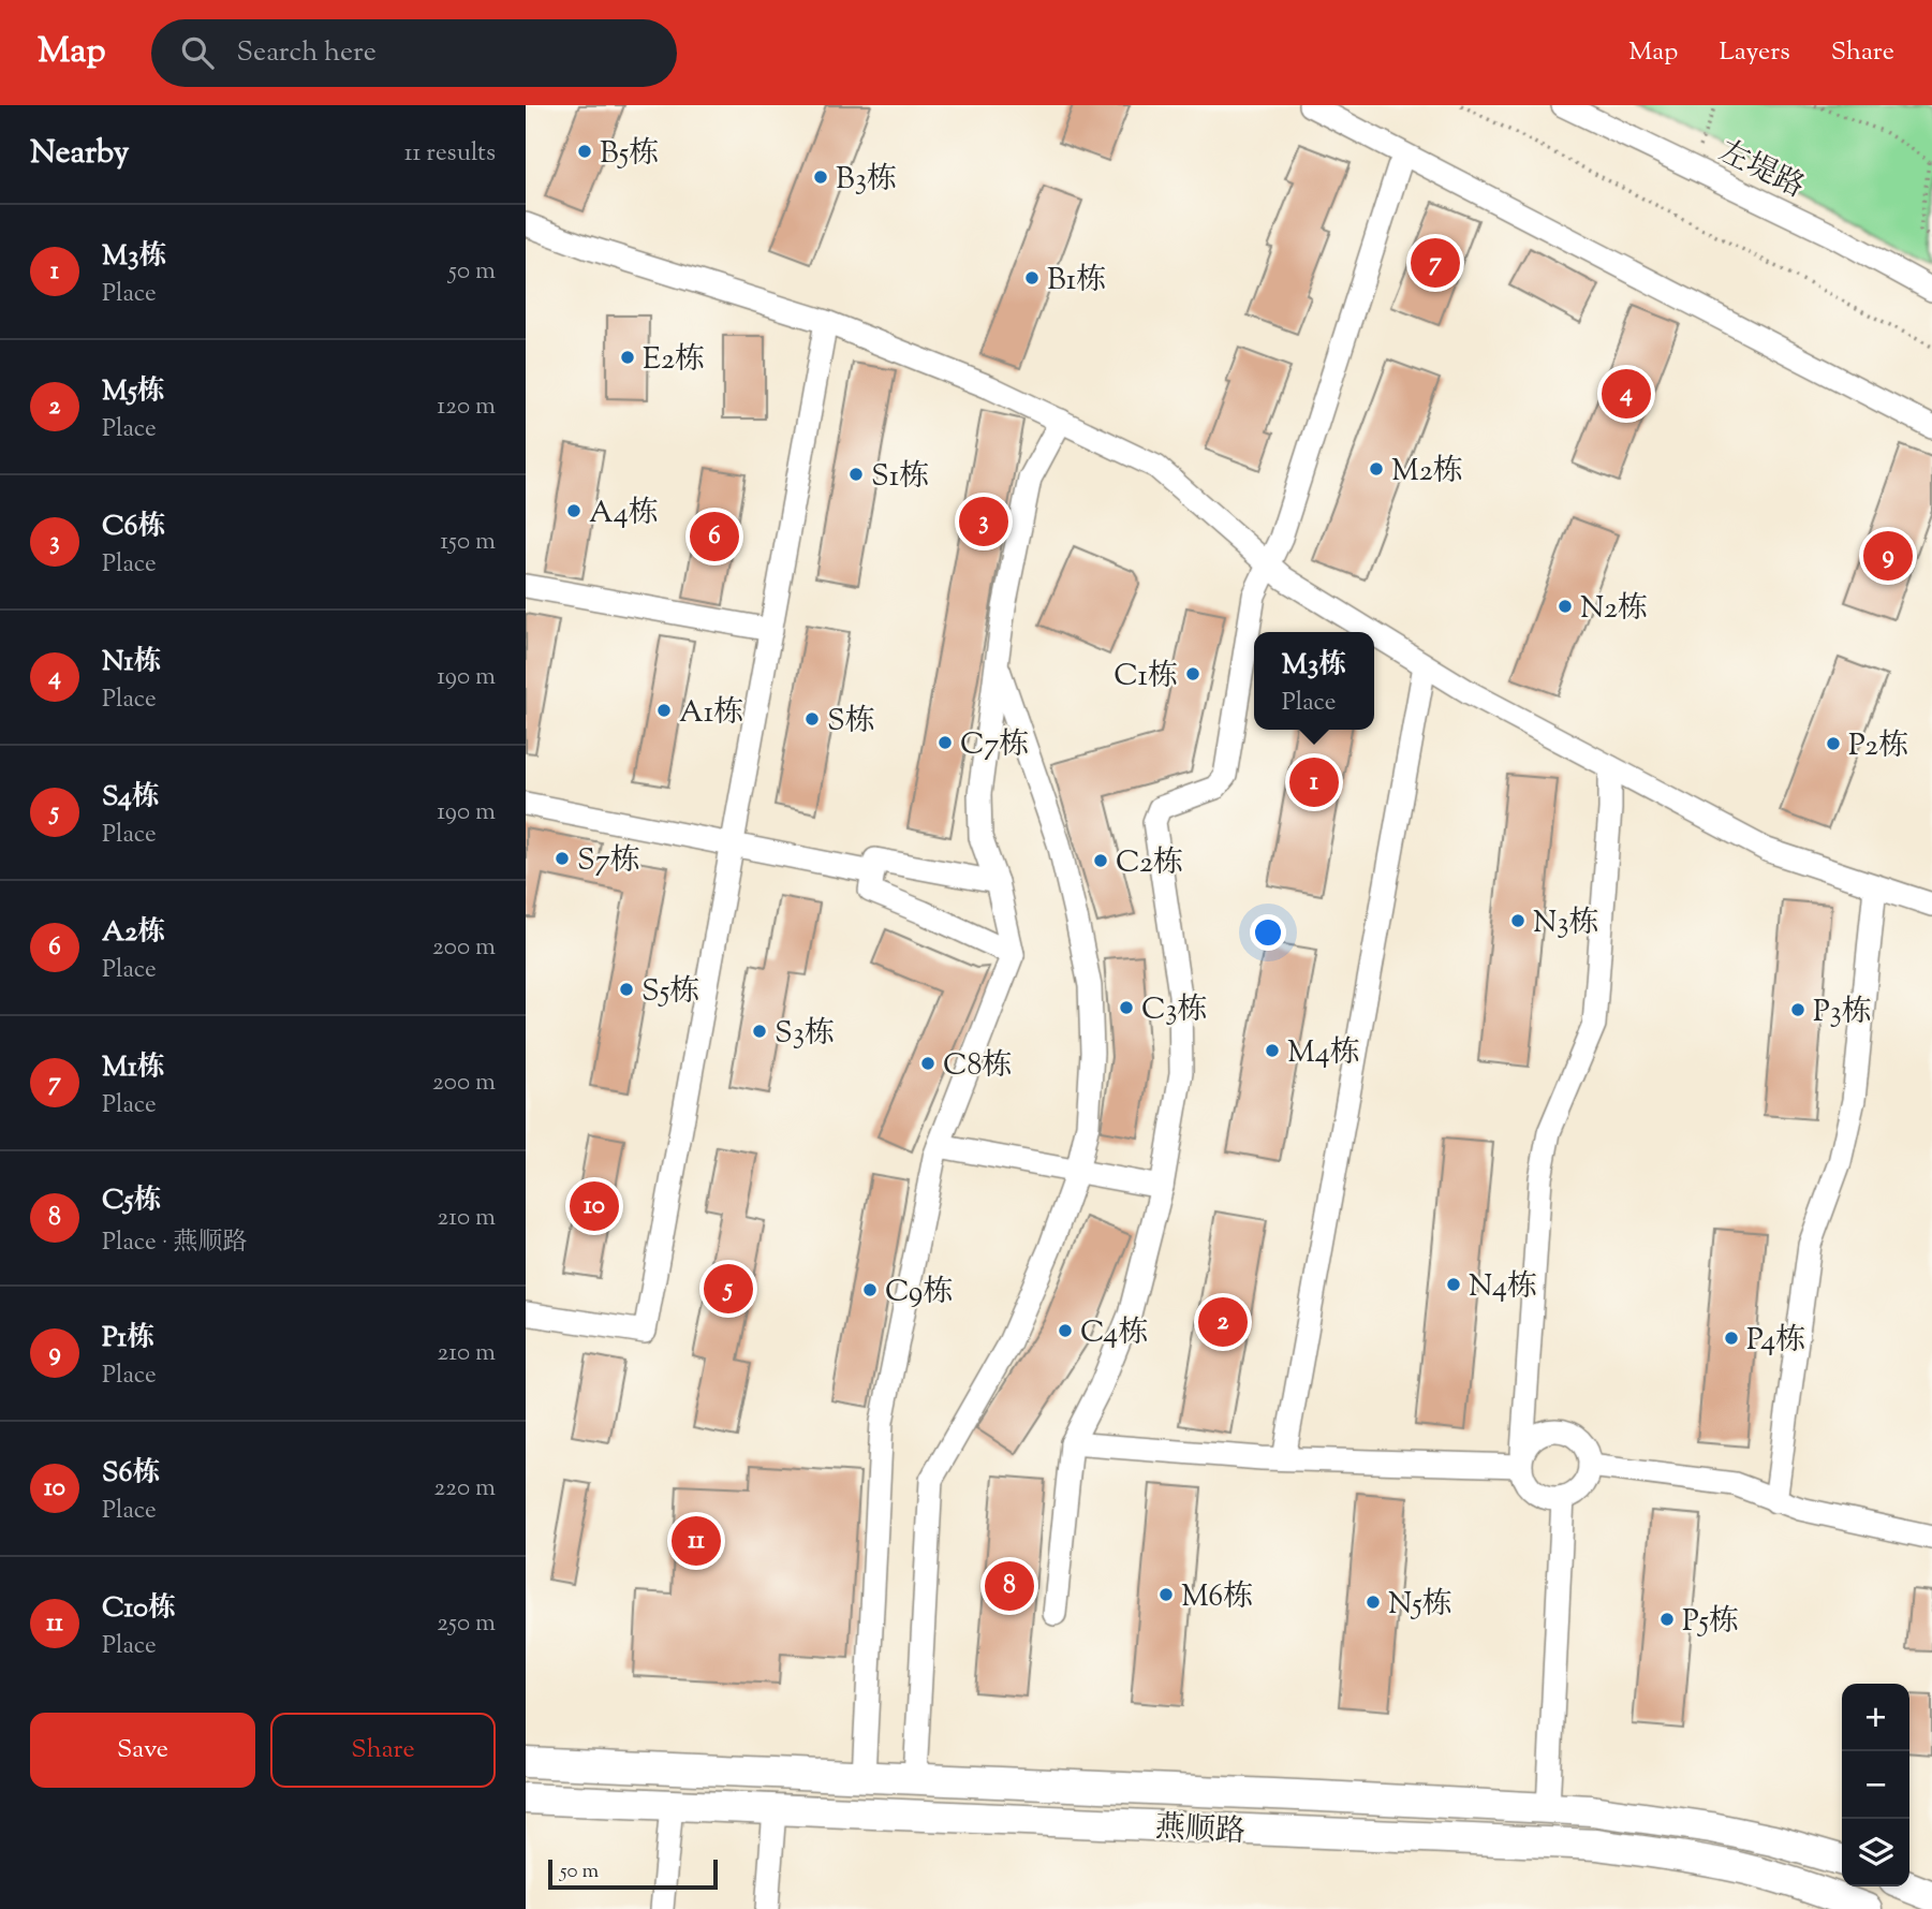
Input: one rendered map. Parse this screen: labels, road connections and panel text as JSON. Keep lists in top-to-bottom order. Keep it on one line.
{"streets":{"main road":["燕顺路"],"street":["左堤路"]},"places":["B5栋","B3栋","B1栋","E2栋","M2栋","S1栋","A4栋","N2栋","C1栋","A1栋","S栋","C7栋","P2栋","S7栋","C2栋","N3栋","S5栋","C3栋","P3栋","S3栋","M4栋","C8栋","N4栋","C9栋","C4栋","P4栋","M6栋","N5栋","P5栋"],"scale_bar":"50 m","page":{"header":"Map","search":"Search here","nav":["Map","Layers","Share"],"heading":["Nearby","11 results"],"list":[{"mark":"1","name":"M3栋","note":"Place","value":"50 m"},{"mark":"2","name":"M5栋","note":"Place","value":"120 m"},{"mark":"3","name":"C6栋","note":"Place","value":"150 m"},{"mark":"4","name":"N1栋","note":"Place","value":"190 m"},{"mark":"5","name":"S4栋","note":"Place","value":"190 m"},{"mark":"6","name":"A2栋","note":"Place","value":"200 m"},{"mark":"7","name":"M1栋","note":"Place","value":"200 m"},{"mark":"8","name":"C5栋","note":"Place · 燕顺路","value":"210 m"},{"mark":"9","name":"P1栋","note":"Place","value":"210 m"},{"mark":"10","name":"S6栋","note":"Place","value":"220 m"},{"mark":"11","name":"C10栋","note":"Place","value":"250 m"}],"pins":["7","4","3","6","9","1","10","5","2","11","8"],"popup":["M3栋","Place"],"map_buttons":["+","−"],"buttons":["Save","Share"],"scale":"50 m"}}
